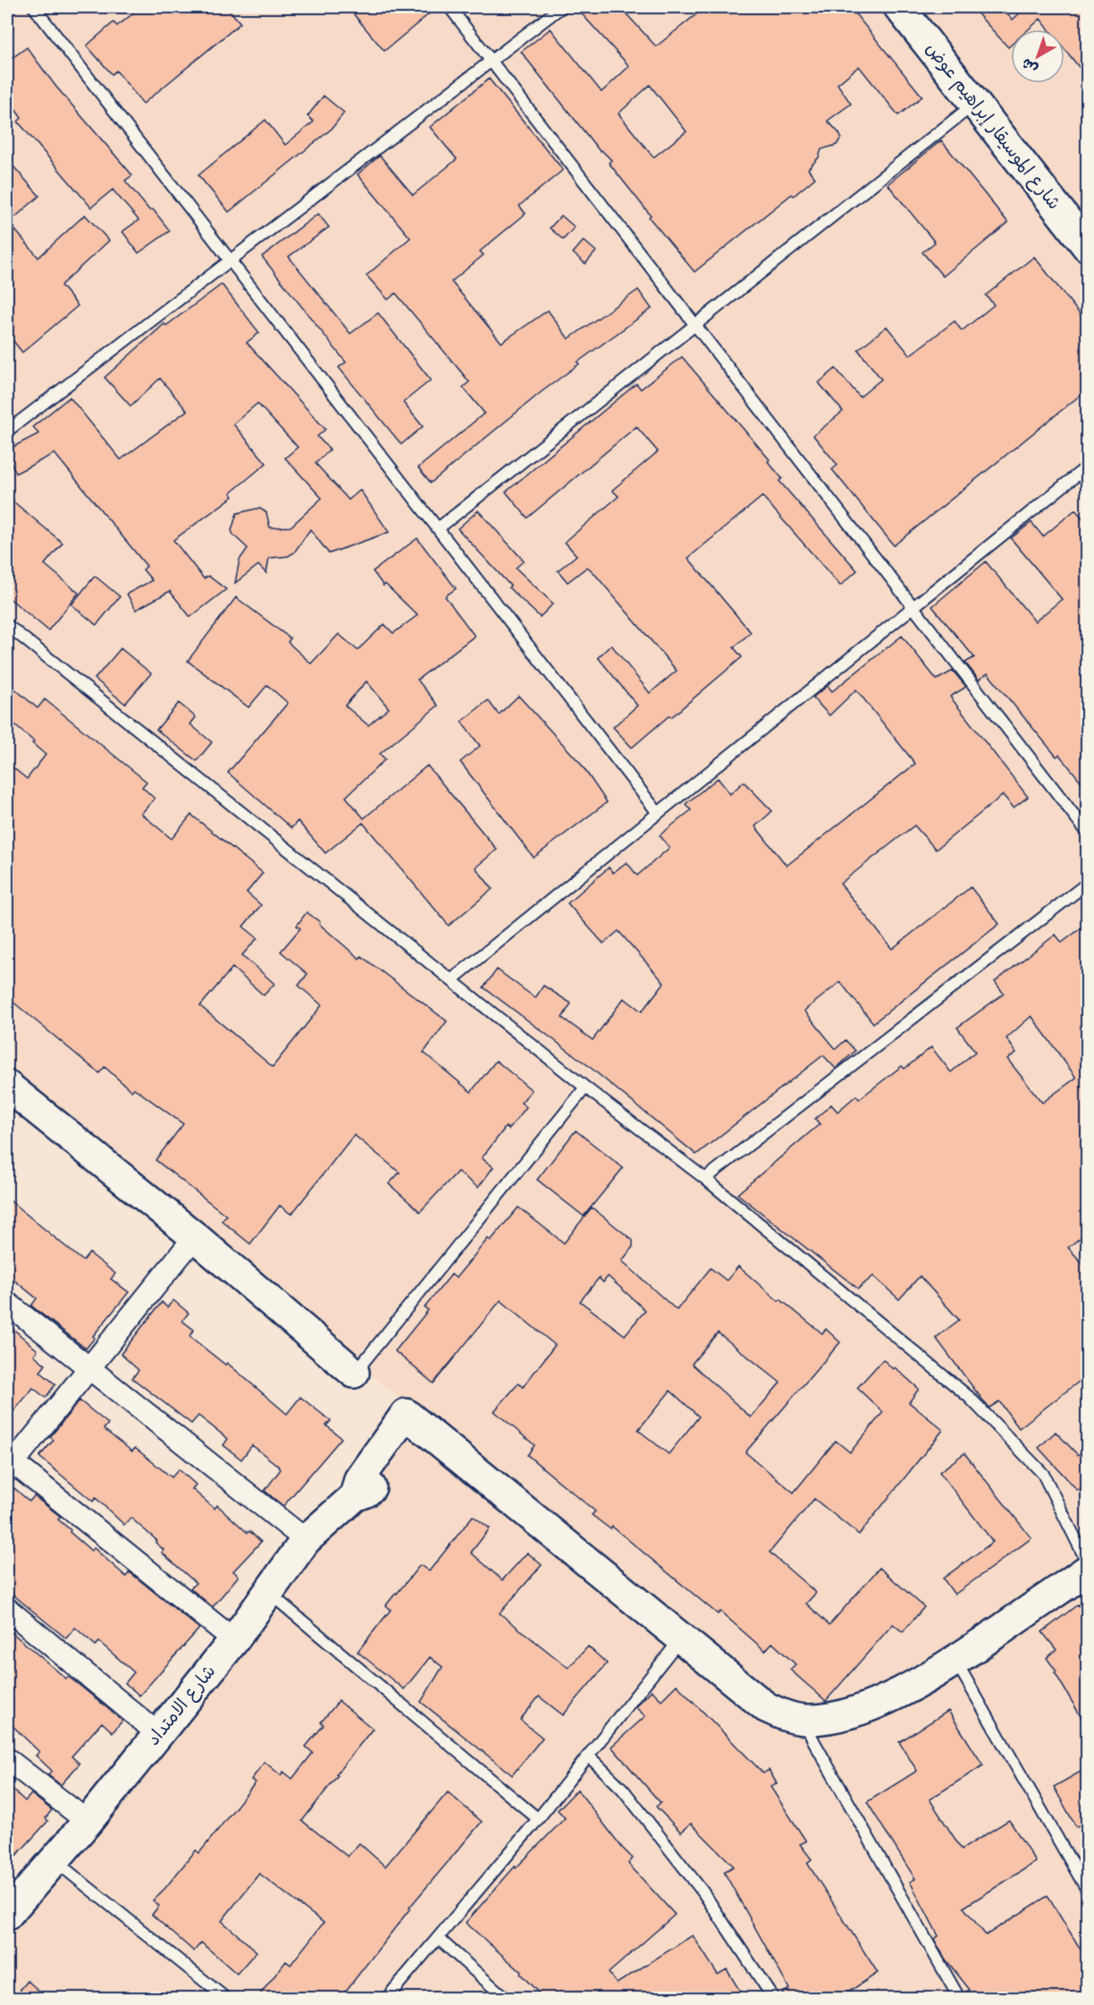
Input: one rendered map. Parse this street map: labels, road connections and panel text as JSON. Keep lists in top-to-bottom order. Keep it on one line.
{"streets":{"street":["شارع الموسيقار إبراهيم عوض","شارع الامتداد"]},"north":"bottom left"}
